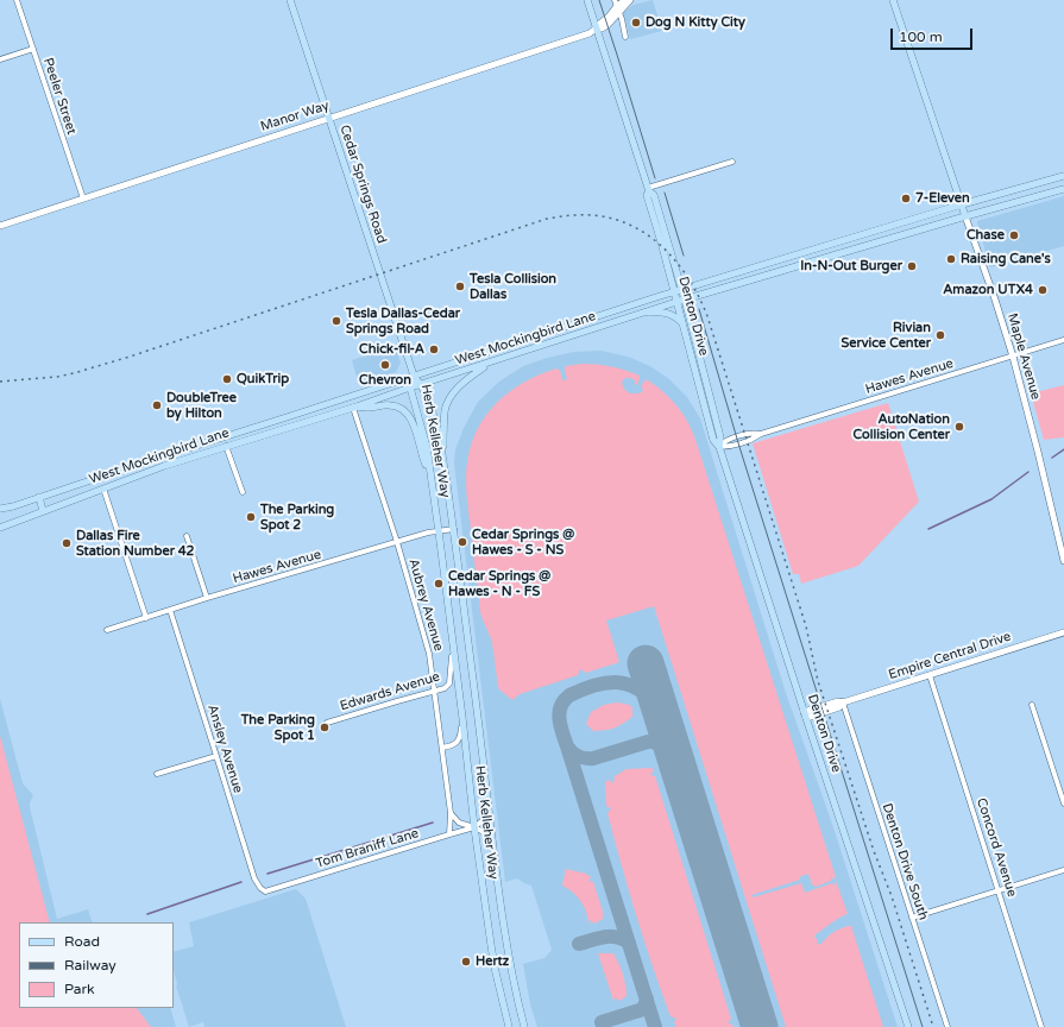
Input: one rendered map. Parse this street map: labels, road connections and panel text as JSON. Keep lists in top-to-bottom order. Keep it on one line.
{"streets":{"main road":["Cedar Springs Road","Denton Drive","West Mockingbird Lane","Maple Avenue","Herb Kelleher Way"],"street":["Peeler Street","Manor Way","Hawes Avenue","Aubrey Avenue","Empire Central Drive","Edwards Avenue","Ansley Avenue","Concord Avenue","Tom Braniff Lane","Denton Drive South"]},"crossings":[["Peeler Street","Manor Way"],["Manor Way","Cedar Springs Road"],["Manor Way","Denton Drive"],["Cedar Springs Road","West Mockingbird Lane"],["Cedar Springs Road","Herb Kelleher Way"],["Denton Drive","West Mockingbird Lane"],["Denton Drive","Hawes Avenue"],["Denton Drive","Empire Central Drive"],["West Mockingbird Lane","Maple Avenue"],["West Mockingbird Lane","Herb Kelleher Way"],["West Mockingbird Lane","Aubrey Avenue"],["Maple Avenue","Hawes Avenue"],["Hawes Avenue","Herb Kelleher Way"],["Hawes Avenue","Aubrey Avenue"],["Hawes Avenue","Ansley Avenue"],["Herb Kelleher Way","Edwards Avenue"],["Herb Kelleher Way","Tom Braniff Lane"],["Aubrey Avenue","Edwards Avenue"],["Aubrey Avenue","Tom Braniff Lane"],["Empire Central Drive","Concord Avenue"],["Empire Central Drive","Denton Drive South"],["Ansley Avenue","Tom Braniff Lane"]],"places":["Dog N Kitty City","7-Eleven","Chase","Raising Cane's","In-N-Out Burger","Tesla Collision Dallas","Amazon UTX4","Tesla Dallas-Cedar Springs Road","Rivian Service Center","Chick-fil-A","Chevron","QuikTrip","DoubleTree by Hilton","AutoNation Collision Center","The Parking Spot 2","Cedar Springs @ Hawes - S - NS","Dallas Fire Station Number 42","Cedar Springs @ Hawes - N - FS","The Parking Spot 1","Hertz"],"legend":["Road","Railway","Park"],"scale_bar":"100 m"}
